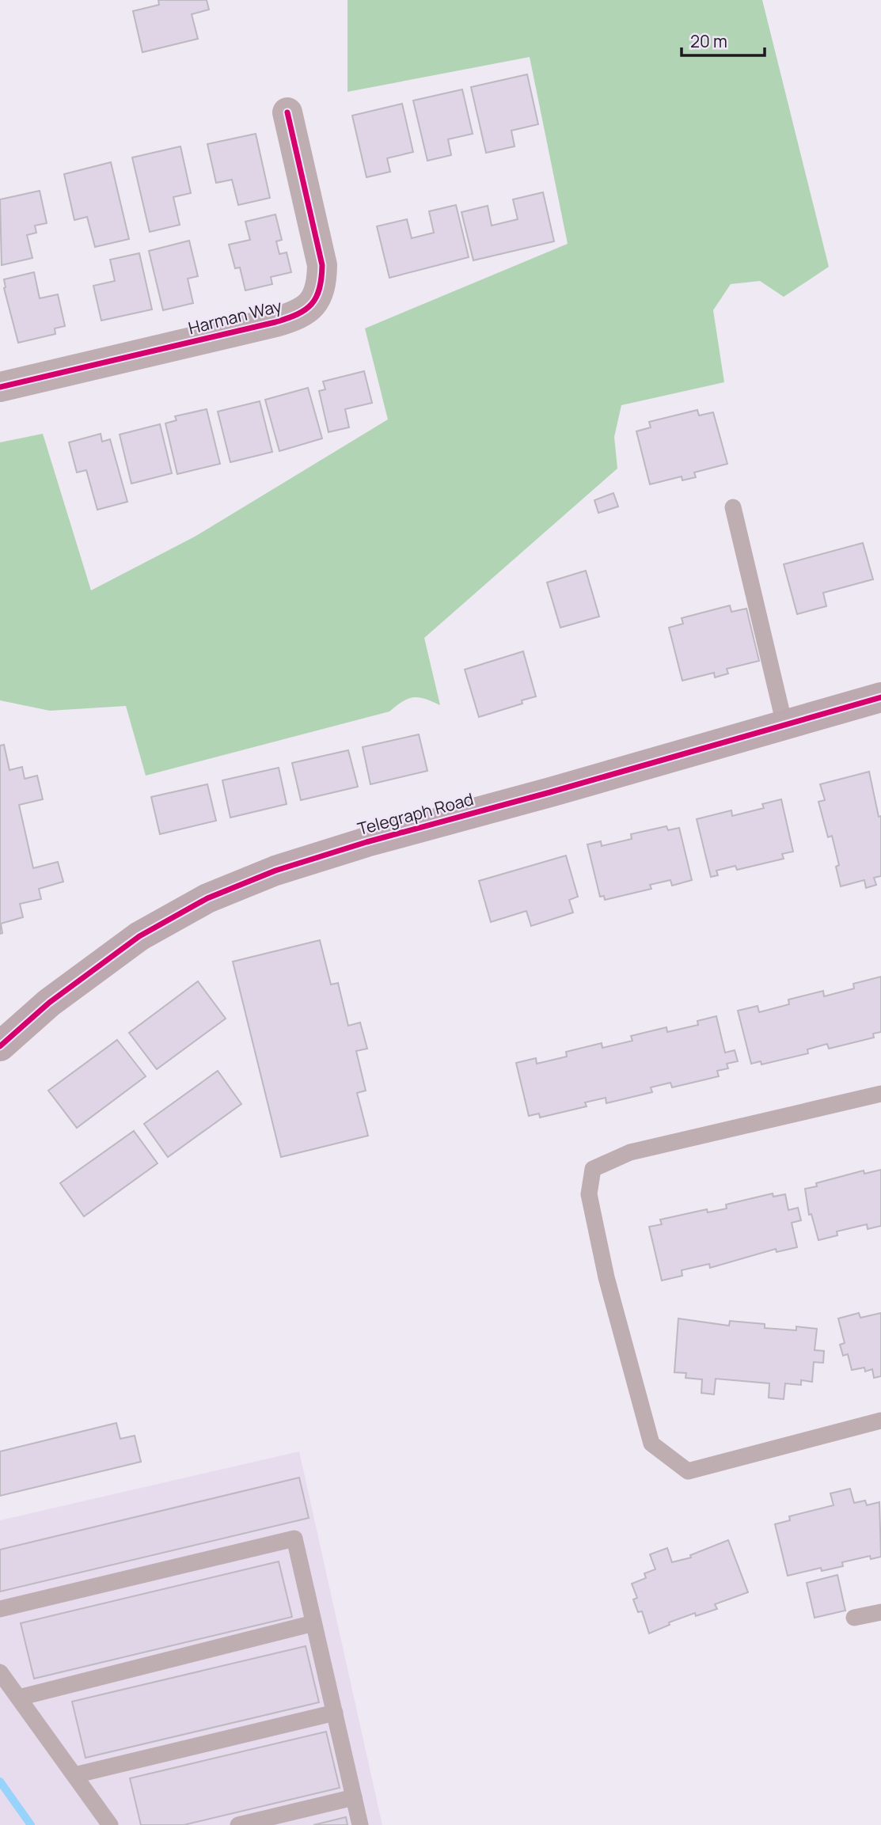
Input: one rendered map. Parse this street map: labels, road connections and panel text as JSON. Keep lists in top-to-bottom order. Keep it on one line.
{"streets":{"street":["Harman Way","Telegraph Road"]},"scale_bar":"20 m"}
